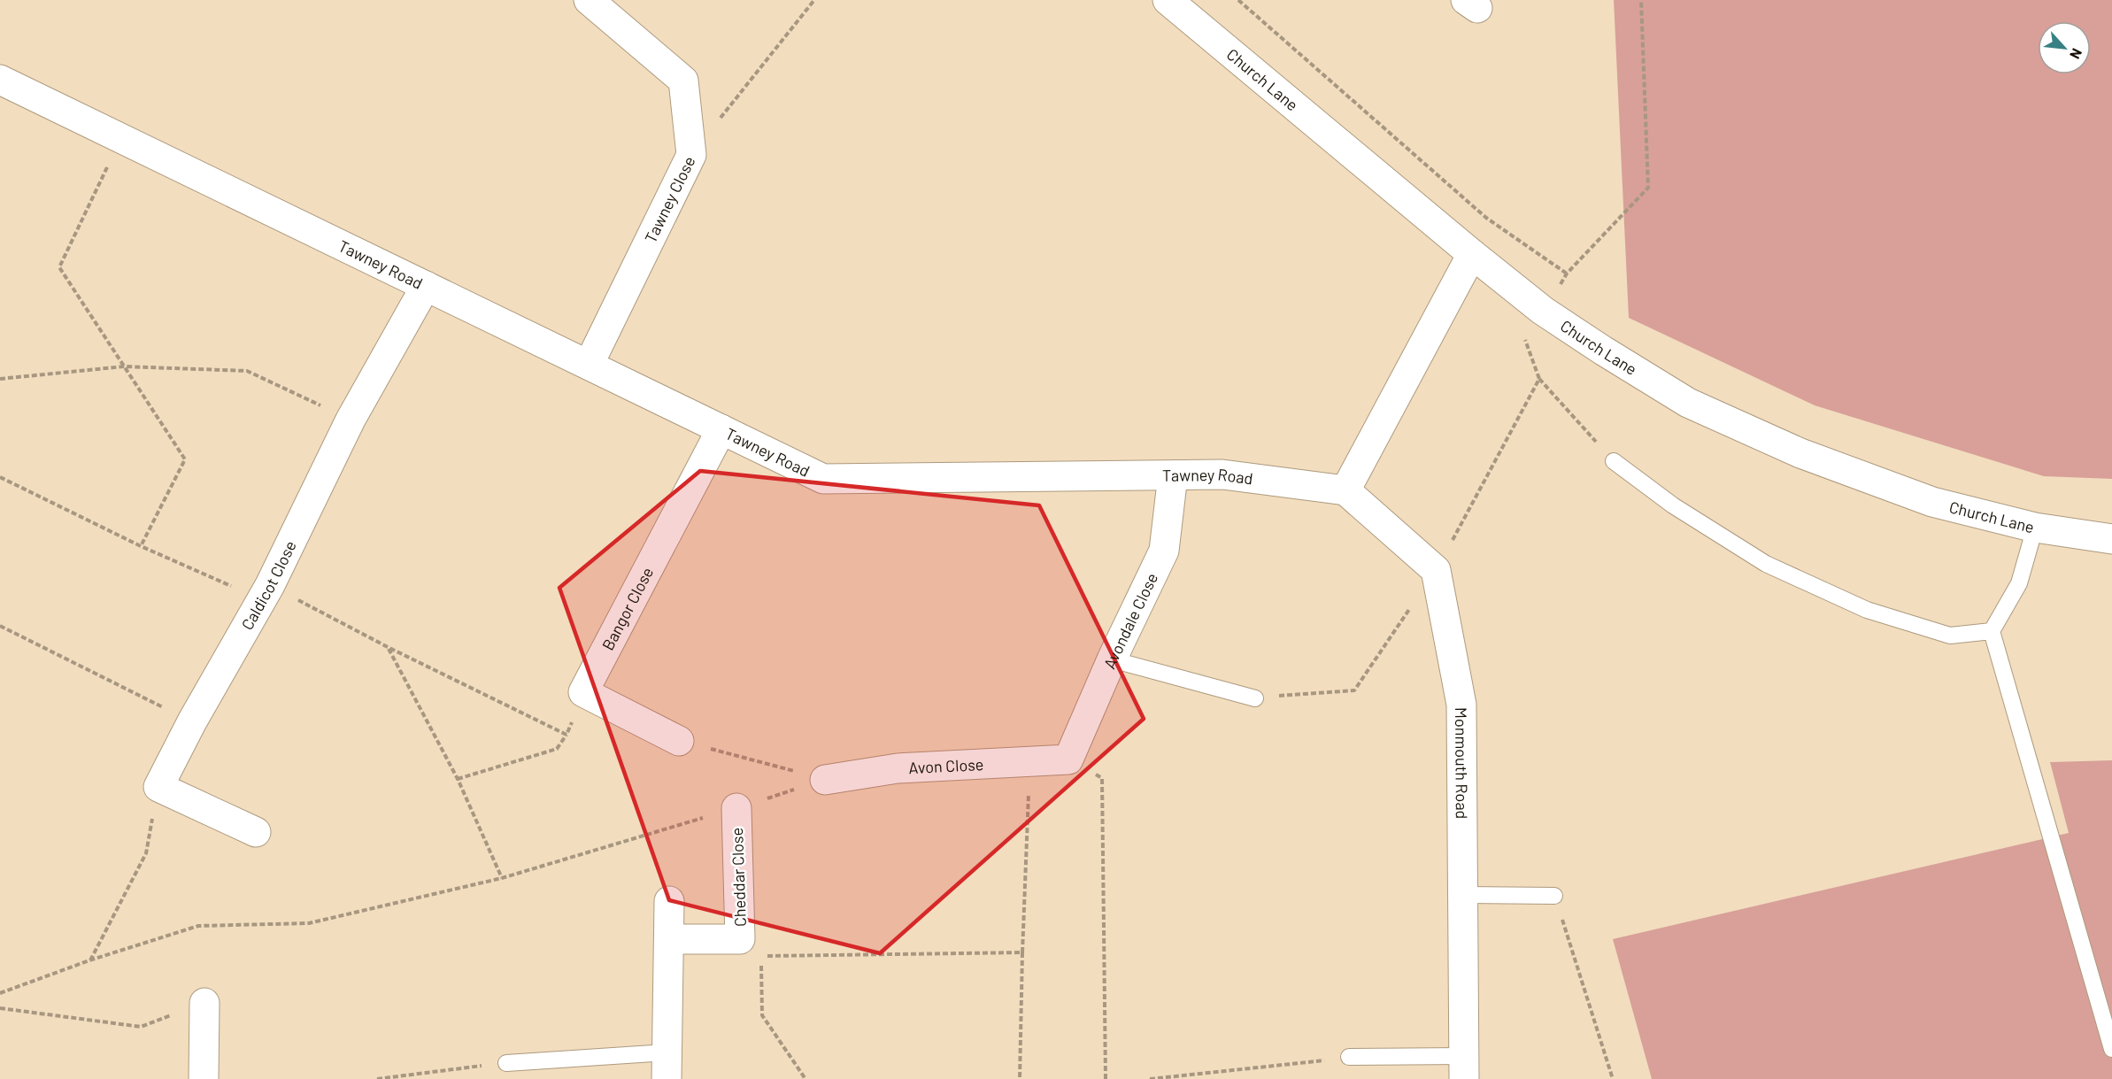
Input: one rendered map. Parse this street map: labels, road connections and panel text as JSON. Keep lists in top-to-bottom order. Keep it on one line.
{"streets":{"street":["Church Lane","Tawney Close","Tawney Road","Caldicot Close","Bangor Close","Avondale Close","Monmouth Road","Avon Close","Cheddar Close"]},"crossings":[["Tawney Close","Tawney Road"],["Tawney Road","Caldicot Close"],["Tawney Road","Bangor Close"],["Tawney Road","Avondale Close"],["Avondale Close","Avon Close"]],"north":"bottom right"}
